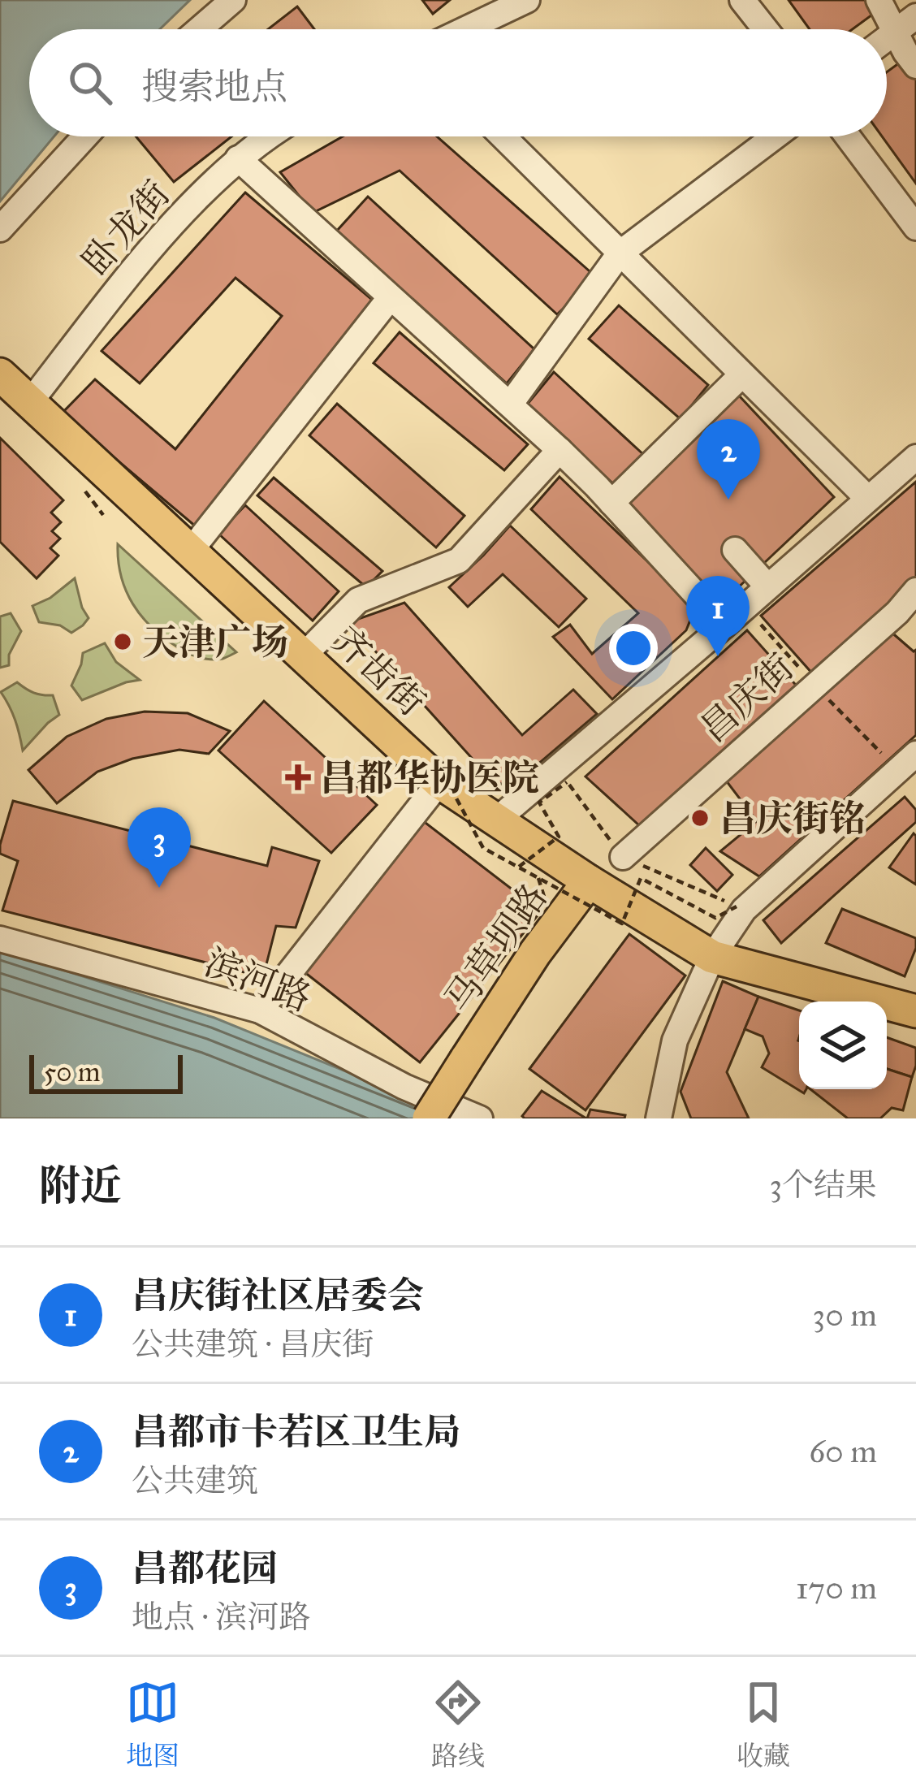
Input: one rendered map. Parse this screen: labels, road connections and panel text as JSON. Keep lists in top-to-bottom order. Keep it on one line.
{"streets":{"main road":["齐齿街","马草坝路"],"street":["卧龙街","昌庆街","滨河路"]},"crossings":[["卧龙街","齐齿街"],["齐齿街","马草坝路"]],"places":{"other":["天津广场","昌庆街铭"],"health":["昌都华协医院"]},"scale_bar":"50 m","page":{"search":"搜索地点","pins":["2","1","3"],"scale":"50 m","heading":["附近","3个结果"],"list":[{"mark":"1","name":"昌庆街社区居委会","note":"公共建筑 · 昌庆街","value":"30 m"},{"mark":"2","name":"昌都市卡若区卫生局","note":"公共建筑","value":"60 m"},{"mark":"3","name":"昌都花园","note":"地点 · 滨河路","value":"170 m"}],"nav":["地图","路线","收藏"]}}
